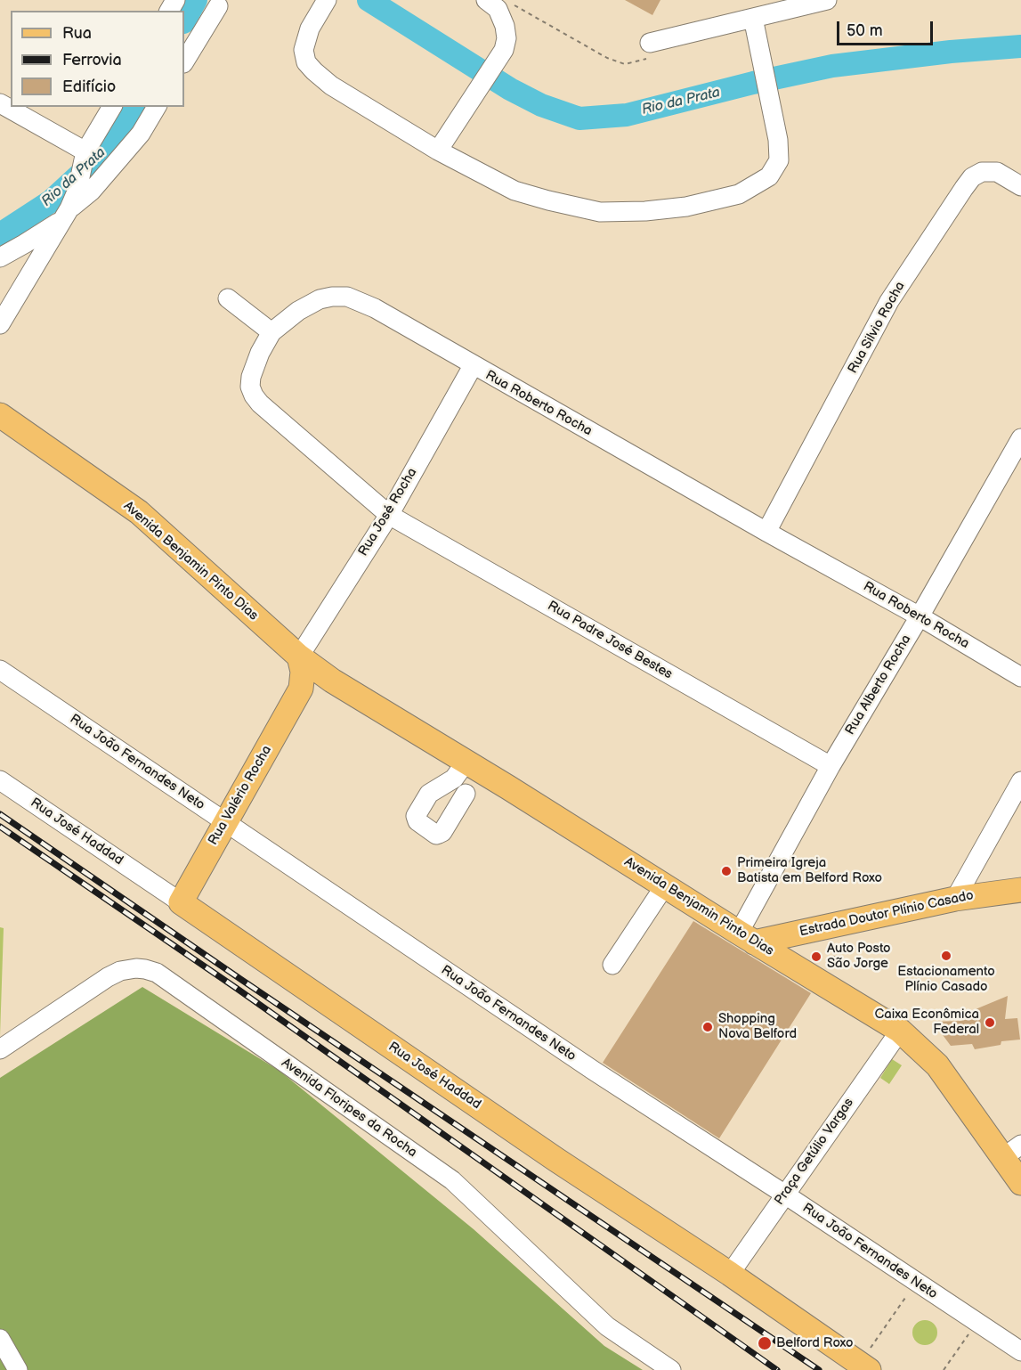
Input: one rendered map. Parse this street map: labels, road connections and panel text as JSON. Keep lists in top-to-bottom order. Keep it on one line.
{"streets":{"main road":["Avenida Benjamin Pinto Dias","Rua Valério Rocha","Rua José Haddad","Estrada Doutor Plínio Casado"],"street":["Rua Silvio Rocha","Rua Roberto Rocha","Rua José Rocha","Rua Padre José Bestes","Rua Alberto Rocha","Rua João Fernandes Neto","Avenida Floripes da Rocha","Praça Getúlio Vargas"]},"crossings":[["Rua Silvio Rocha","Rua Roberto Rocha"],["Rua Roberto Rocha","Rua José Rocha"],["Rua Roberto Rocha","Rua Padre José Bestes"],["Rua Roberto Rocha","Rua Alberto Rocha"],["Rua José Rocha","Avenida Benjamin Pinto Dias"],["Rua José Rocha","Rua Padre José Bestes"],["Avenida Benjamin Pinto Dias","Rua Alberto Rocha"],["Avenida Benjamin Pinto Dias","Estrada Doutor Plínio Casado"],["Avenida Benjamin Pinto Dias","Praça Getúlio Vargas"],["Rua Padre José Bestes","Rua Alberto Rocha"],["Rua Alberto Rocha","Estrada Doutor Plínio Casado"],["Rua João Fernandes Neto","Rua Valério Rocha"],["Rua João Fernandes Neto","Praça Getúlio Vargas"],["Rua Valério Rocha","Rua José Haddad"],["Rua José Haddad","Praça Getúlio Vargas"]],"water":["Rio da Prata"],"places":["Primeira Igreja Batista em Belford Roxo","Estacionamento Plínio Casado","Auto Posto São Jorge","Caixa Econômica Federal","Shopping Nova Belford","Belford Roxo"],"legend":["Rua","Ferrovia","Edifício"],"scale_bar":"50 m"}
